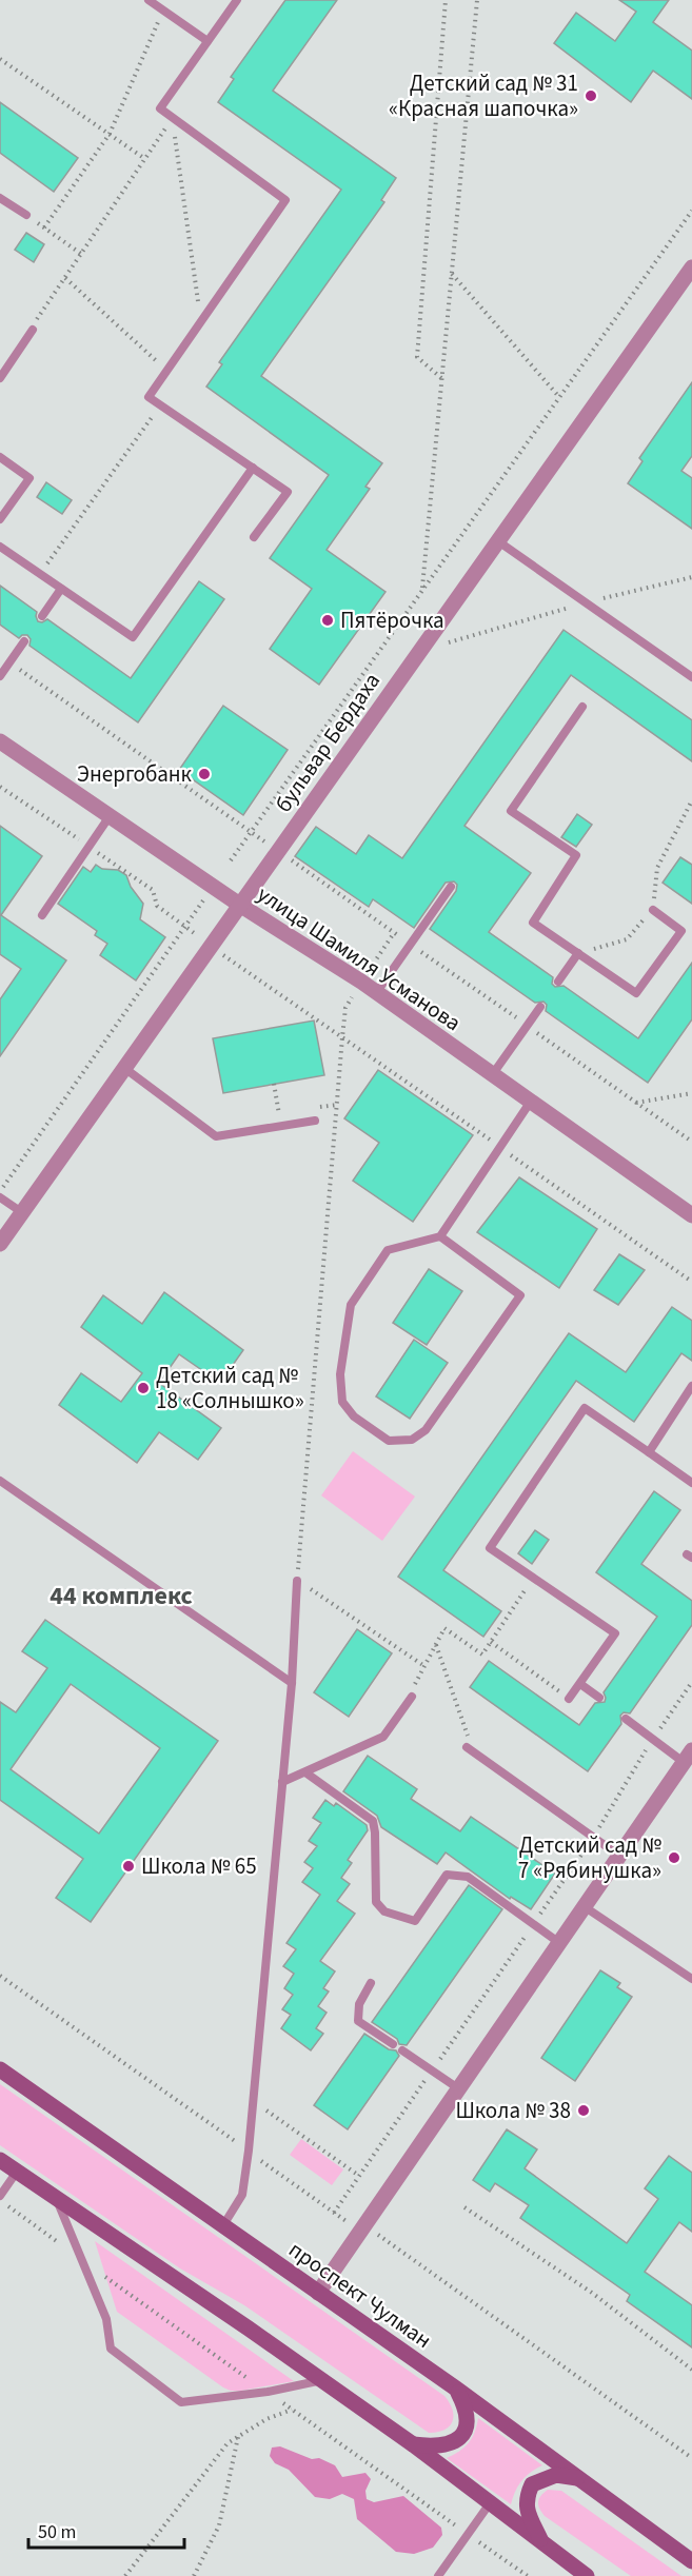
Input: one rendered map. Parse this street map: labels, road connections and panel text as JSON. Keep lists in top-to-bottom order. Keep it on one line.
{"streets":{"main road":["проспект Чулман"],"street":["бульвар Бердаха","улица Шамиля Усманова"]},"crossings":[["бульвар Бердаха","улица Шамиля Усманова"]],"districts":["44 комплекс"],"places":["Детский сад № 31 «Красная шапочка»","Пятёрочка","Энергобанк","Детский сад № 18 «Солнышко»","Детский сад № 7 «Рябинушка»","Школа № 65","Школа № 38"],"scale_bar":"50 m"}
